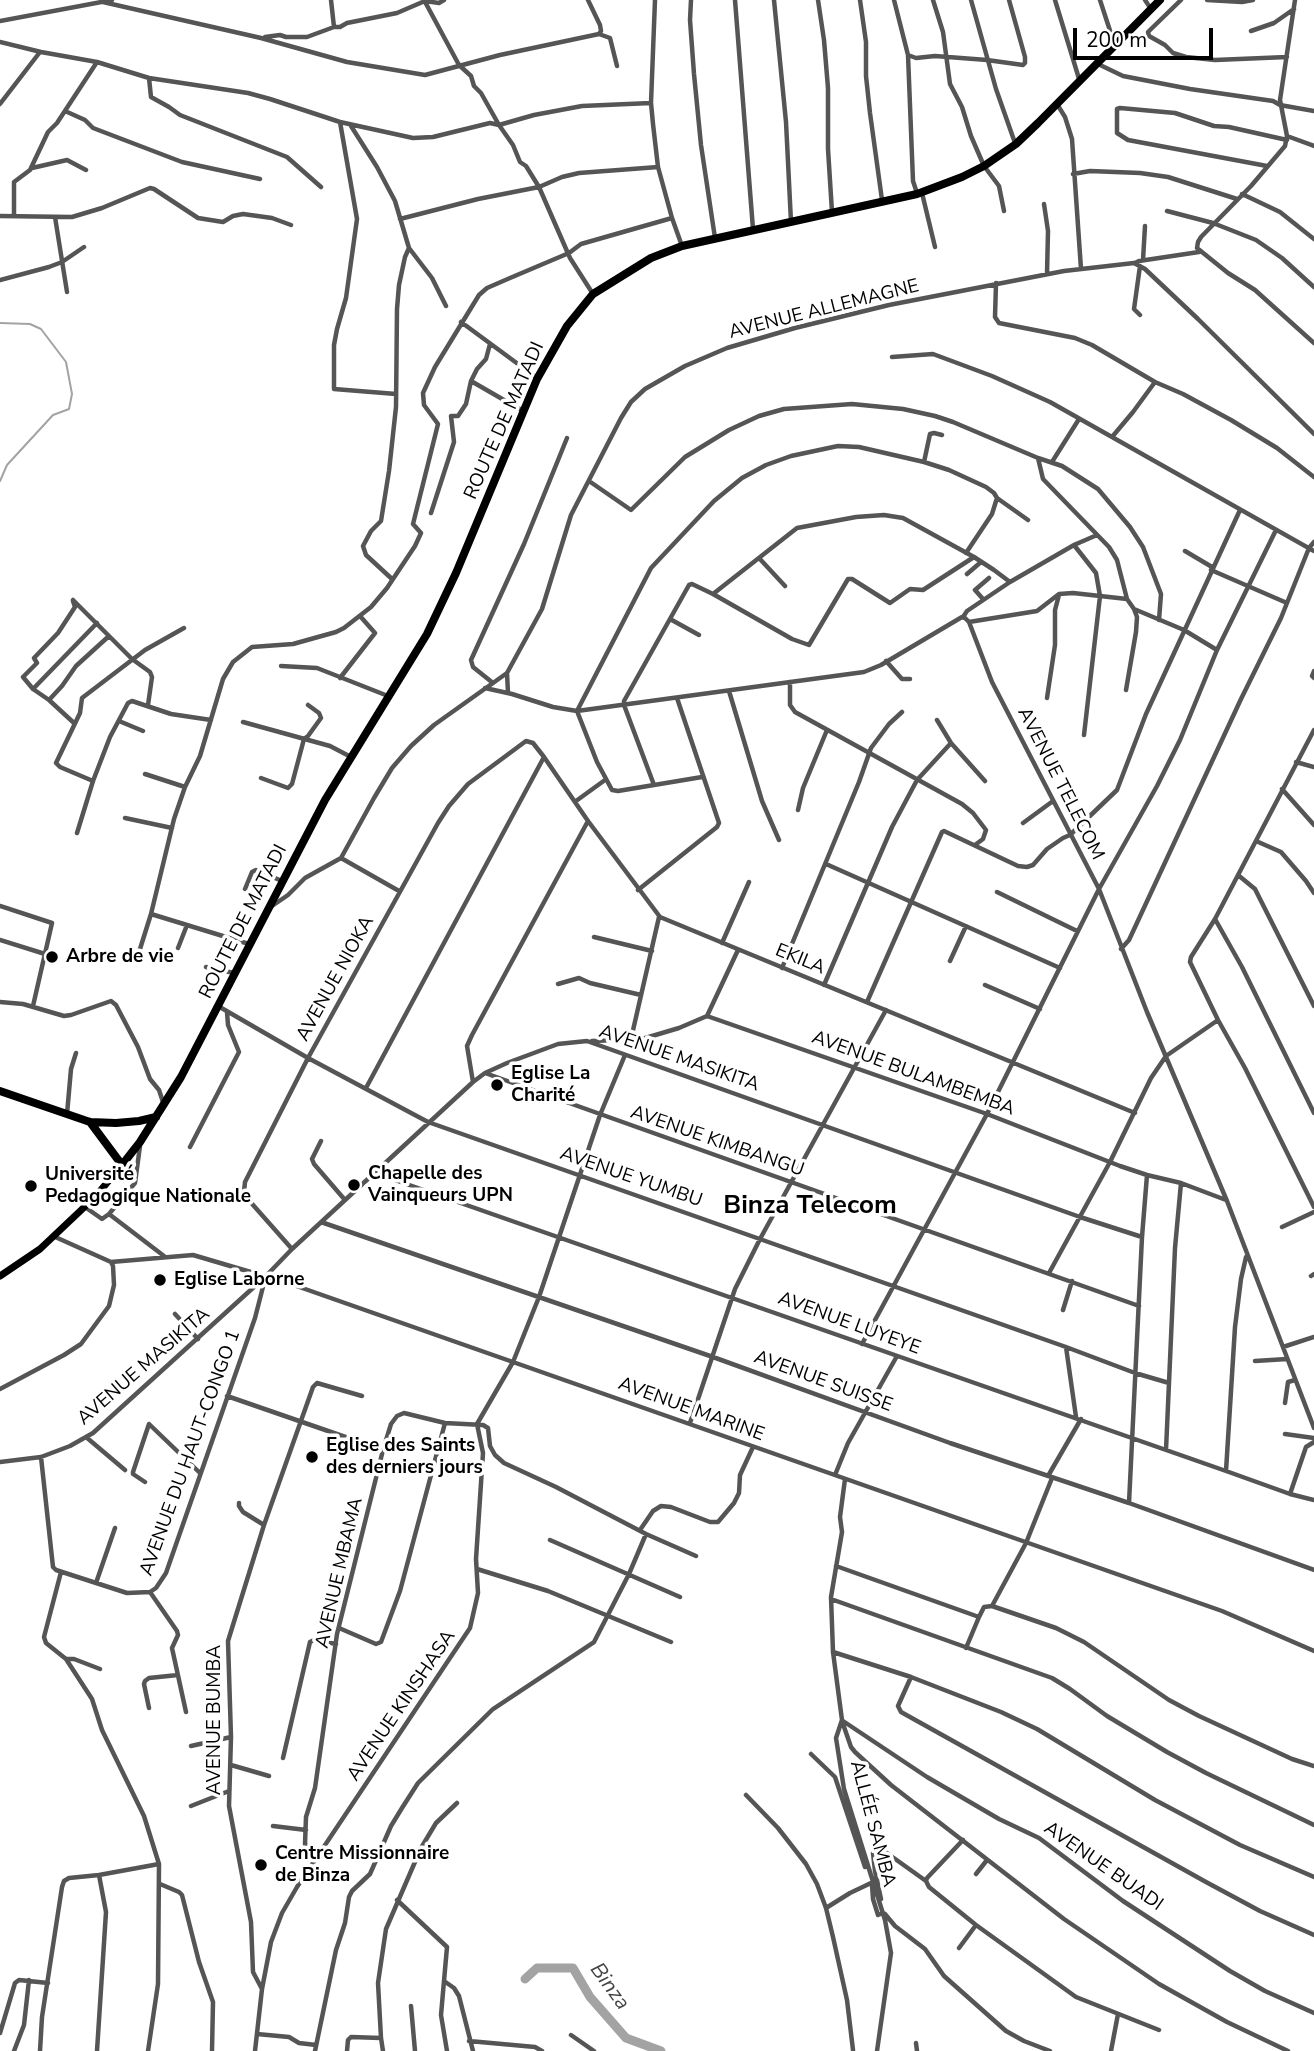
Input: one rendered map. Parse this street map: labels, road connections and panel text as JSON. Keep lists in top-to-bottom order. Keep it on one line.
{"streets":{"highway":["ROUTE DE MATADI"],"street":["AVENUE ALLEMAGNE","AVENUE TELECOM","EKILA","AVENUE NIOKA","AVENUE MASIKITA","AVENUE BULAMBEMBA","AVENUE KIMBANGU","AVENUE YUMBU","AVENUE LUYEYE","AVENUE SUISSE","AVENUE MARINE","AVENUE DU HAUT-CONGO 1","AVENUE MBAMA","AVENUE KINSHASA","AVENUE BUMBA","ALLÉE SAMBA","AVENUE BUADI"]},"crossings":[["ROUTE DE MATADI","AVENUE YUMBU"],["AVENUE TELECOM","AVENUE BULAMBEMBA"],["EKILA","AVENUE NIOKA"],["AVENUE NIOKA","AVENUE MASIKITA"],["AVENUE NIOKA","AVENUE YUMBU"],["AVENUE MASIKITA","AVENUE KIMBANGU"],["AVENUE MASIKITA","AVENUE YUMBU"],["AVENUE MASIKITA","AVENUE LUYEYE"],["AVENUE MASIKITA","AVENUE SUISSE"],["AVENUE MASIKITA","AVENUE MARINE"],["AVENUE MASIKITA","AVENUE DU HAUT-CONGO 1"],["AVENUE MARINE","AVENUE DU HAUT-CONGO 1"],["AVENUE MARINE","ALLÉE SAMBA"],["AVENUE MBAMA","AVENUE KINSHASA"],["AVENUE KINSHASA","AVENUE BUMBA"],["ALLÉE SAMBA","AVENUE BUADI"]],"districts":["Binza Telecom"],"water":["Binza"],"places":["Arbre de vie","Eglise La Charité","Chapelle des Vainqueurs UPN","Université Pedagogique Nationale","Eglise Laborne","Eglise des Saints des derniers jours","Centre Missionnaire de Binza"],"scale_bar":"200 m"}
